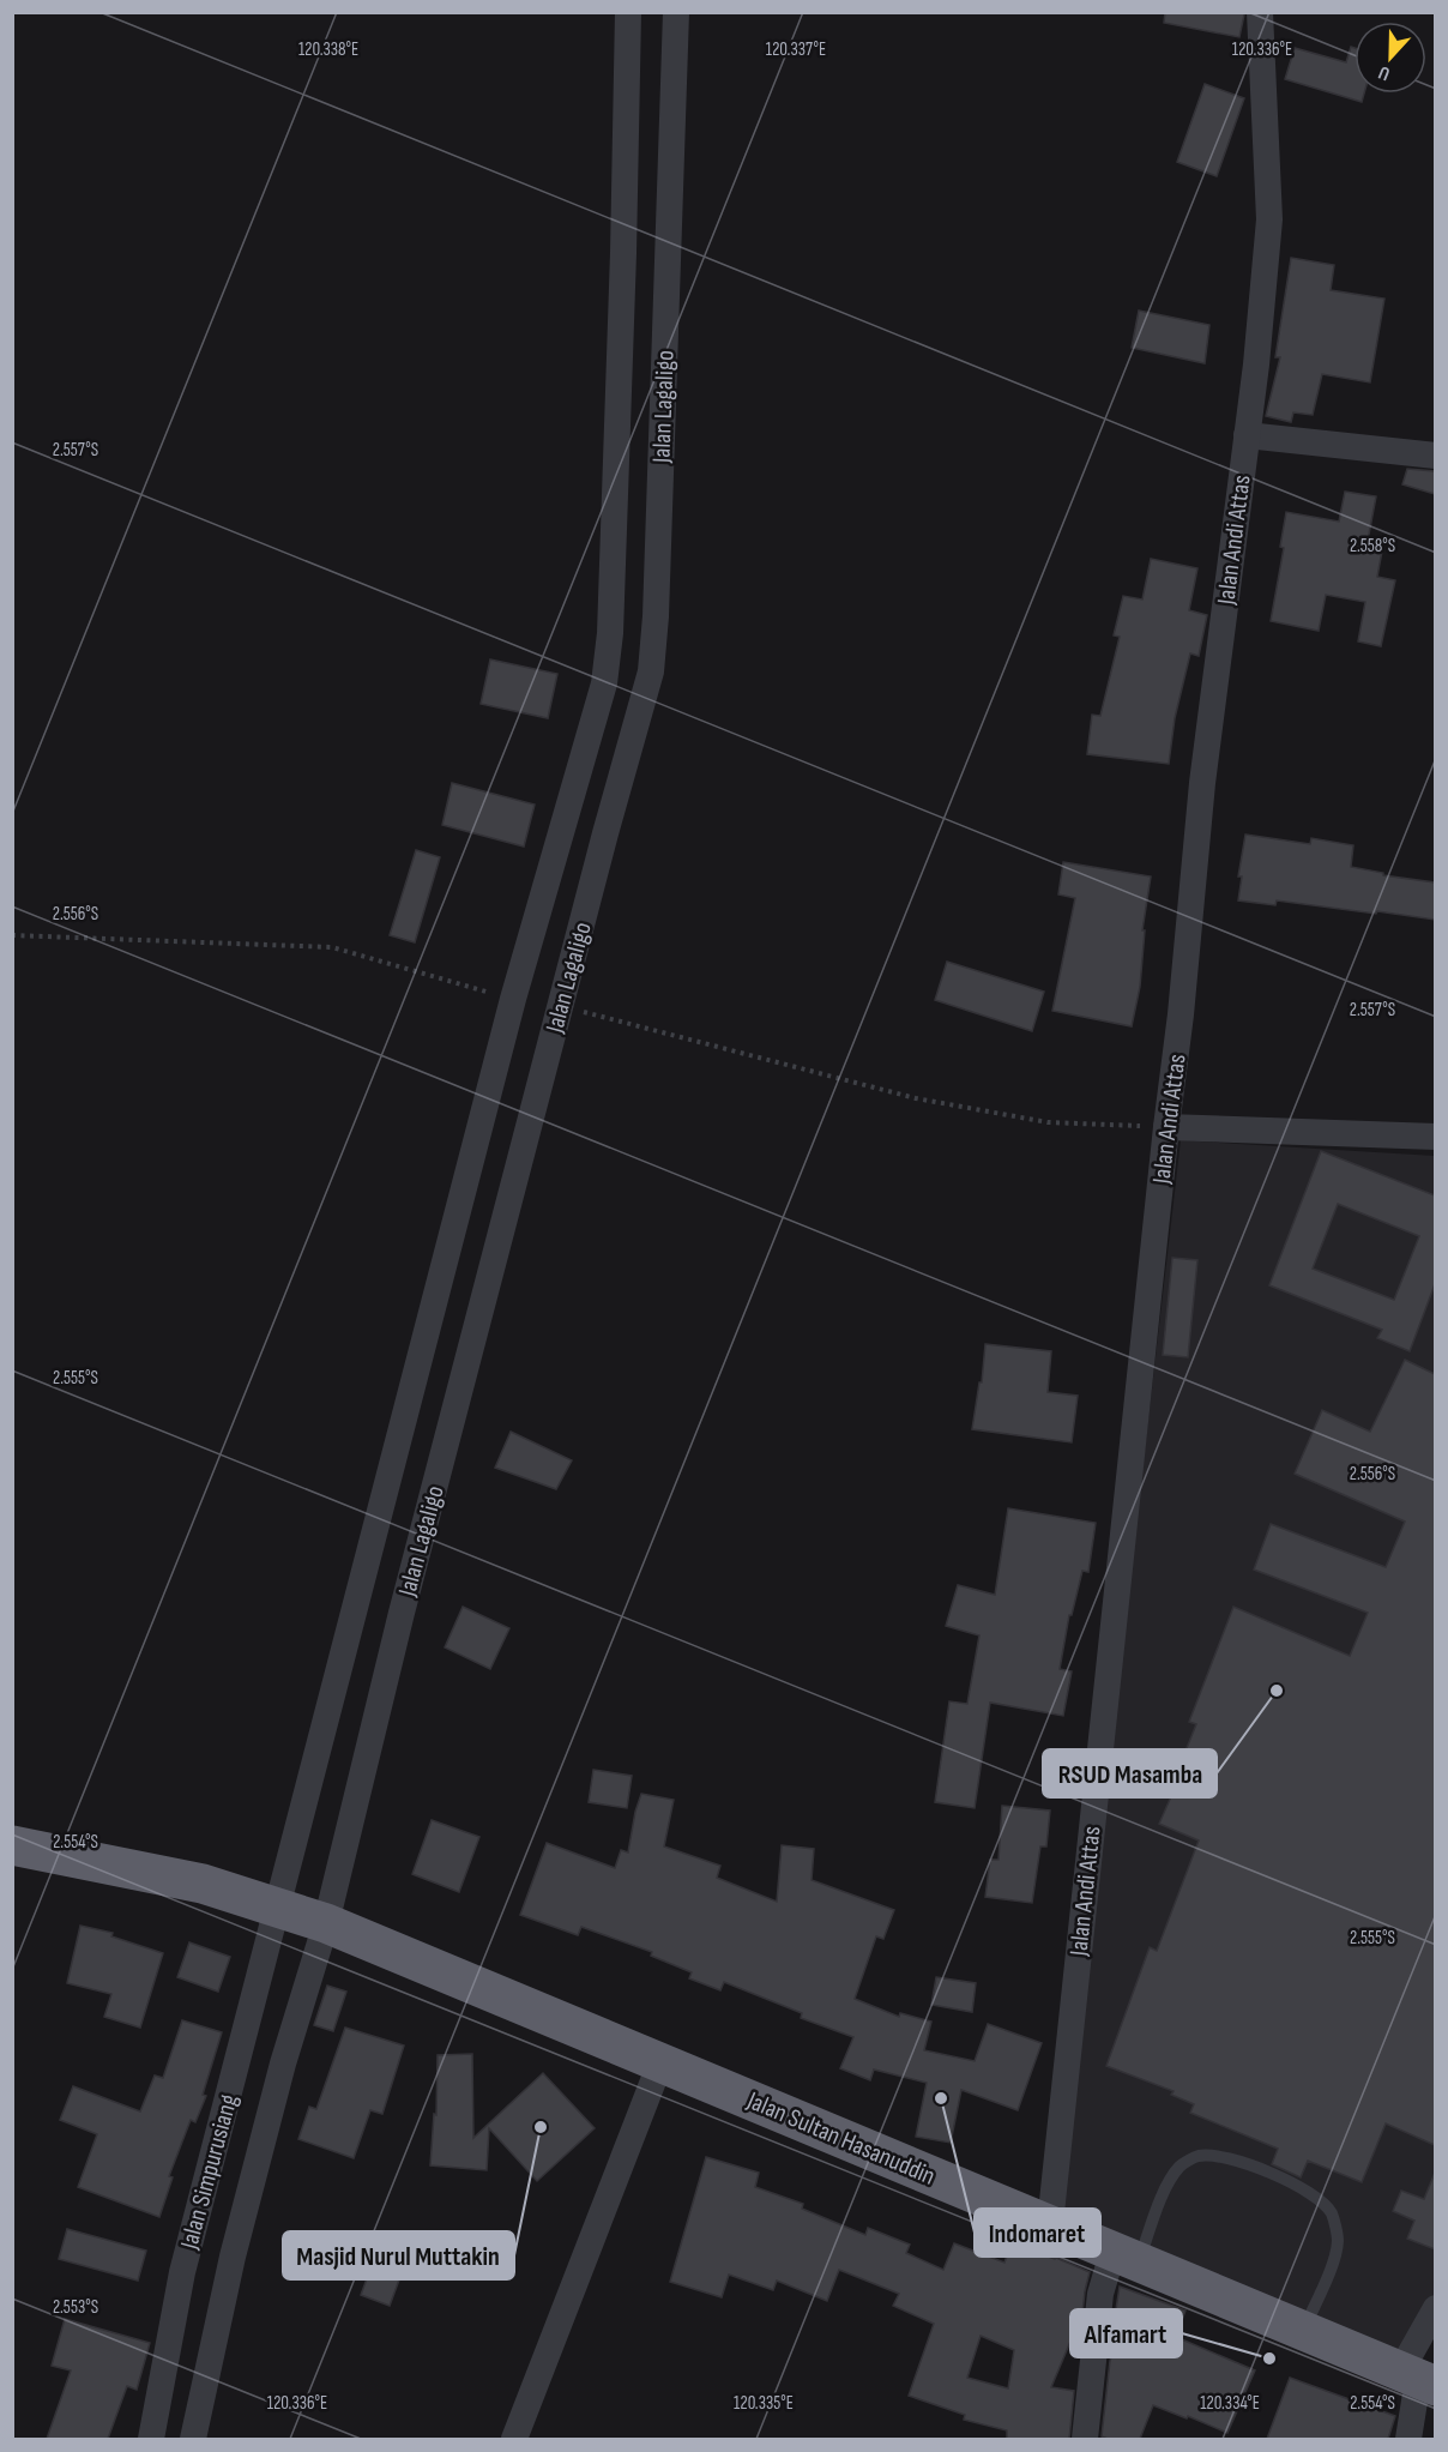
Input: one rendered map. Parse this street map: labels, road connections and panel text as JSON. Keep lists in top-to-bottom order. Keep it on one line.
{"streets":{"highway":["Jalan Sultan Hasanuddin"],"street":["Jalan Lagaligo","Jalan Andi Attas","Jalan Simpurusiang"]},"crossings":[["Jalan Lagaligo","Jalan Sultan Hasanuddin"],["Jalan Lagaligo","Jalan Simpurusiang"],["Jalan Andi Attas","Jalan Sultan Hasanuddin"],["Jalan Sultan Hasanuddin","Jalan Simpurusiang"]],"places":["RSUD Masamba","Indomaret","Masjid Nurul Muttakin","Alfamart"],"north":"bottom","coordinates":["120.337°E","120.336°E","120.338°E","2.557°S","2.558°S","2.556°S","2.555°S","2.554°S","2.553°S","120.335°E","120.334°E"]}
